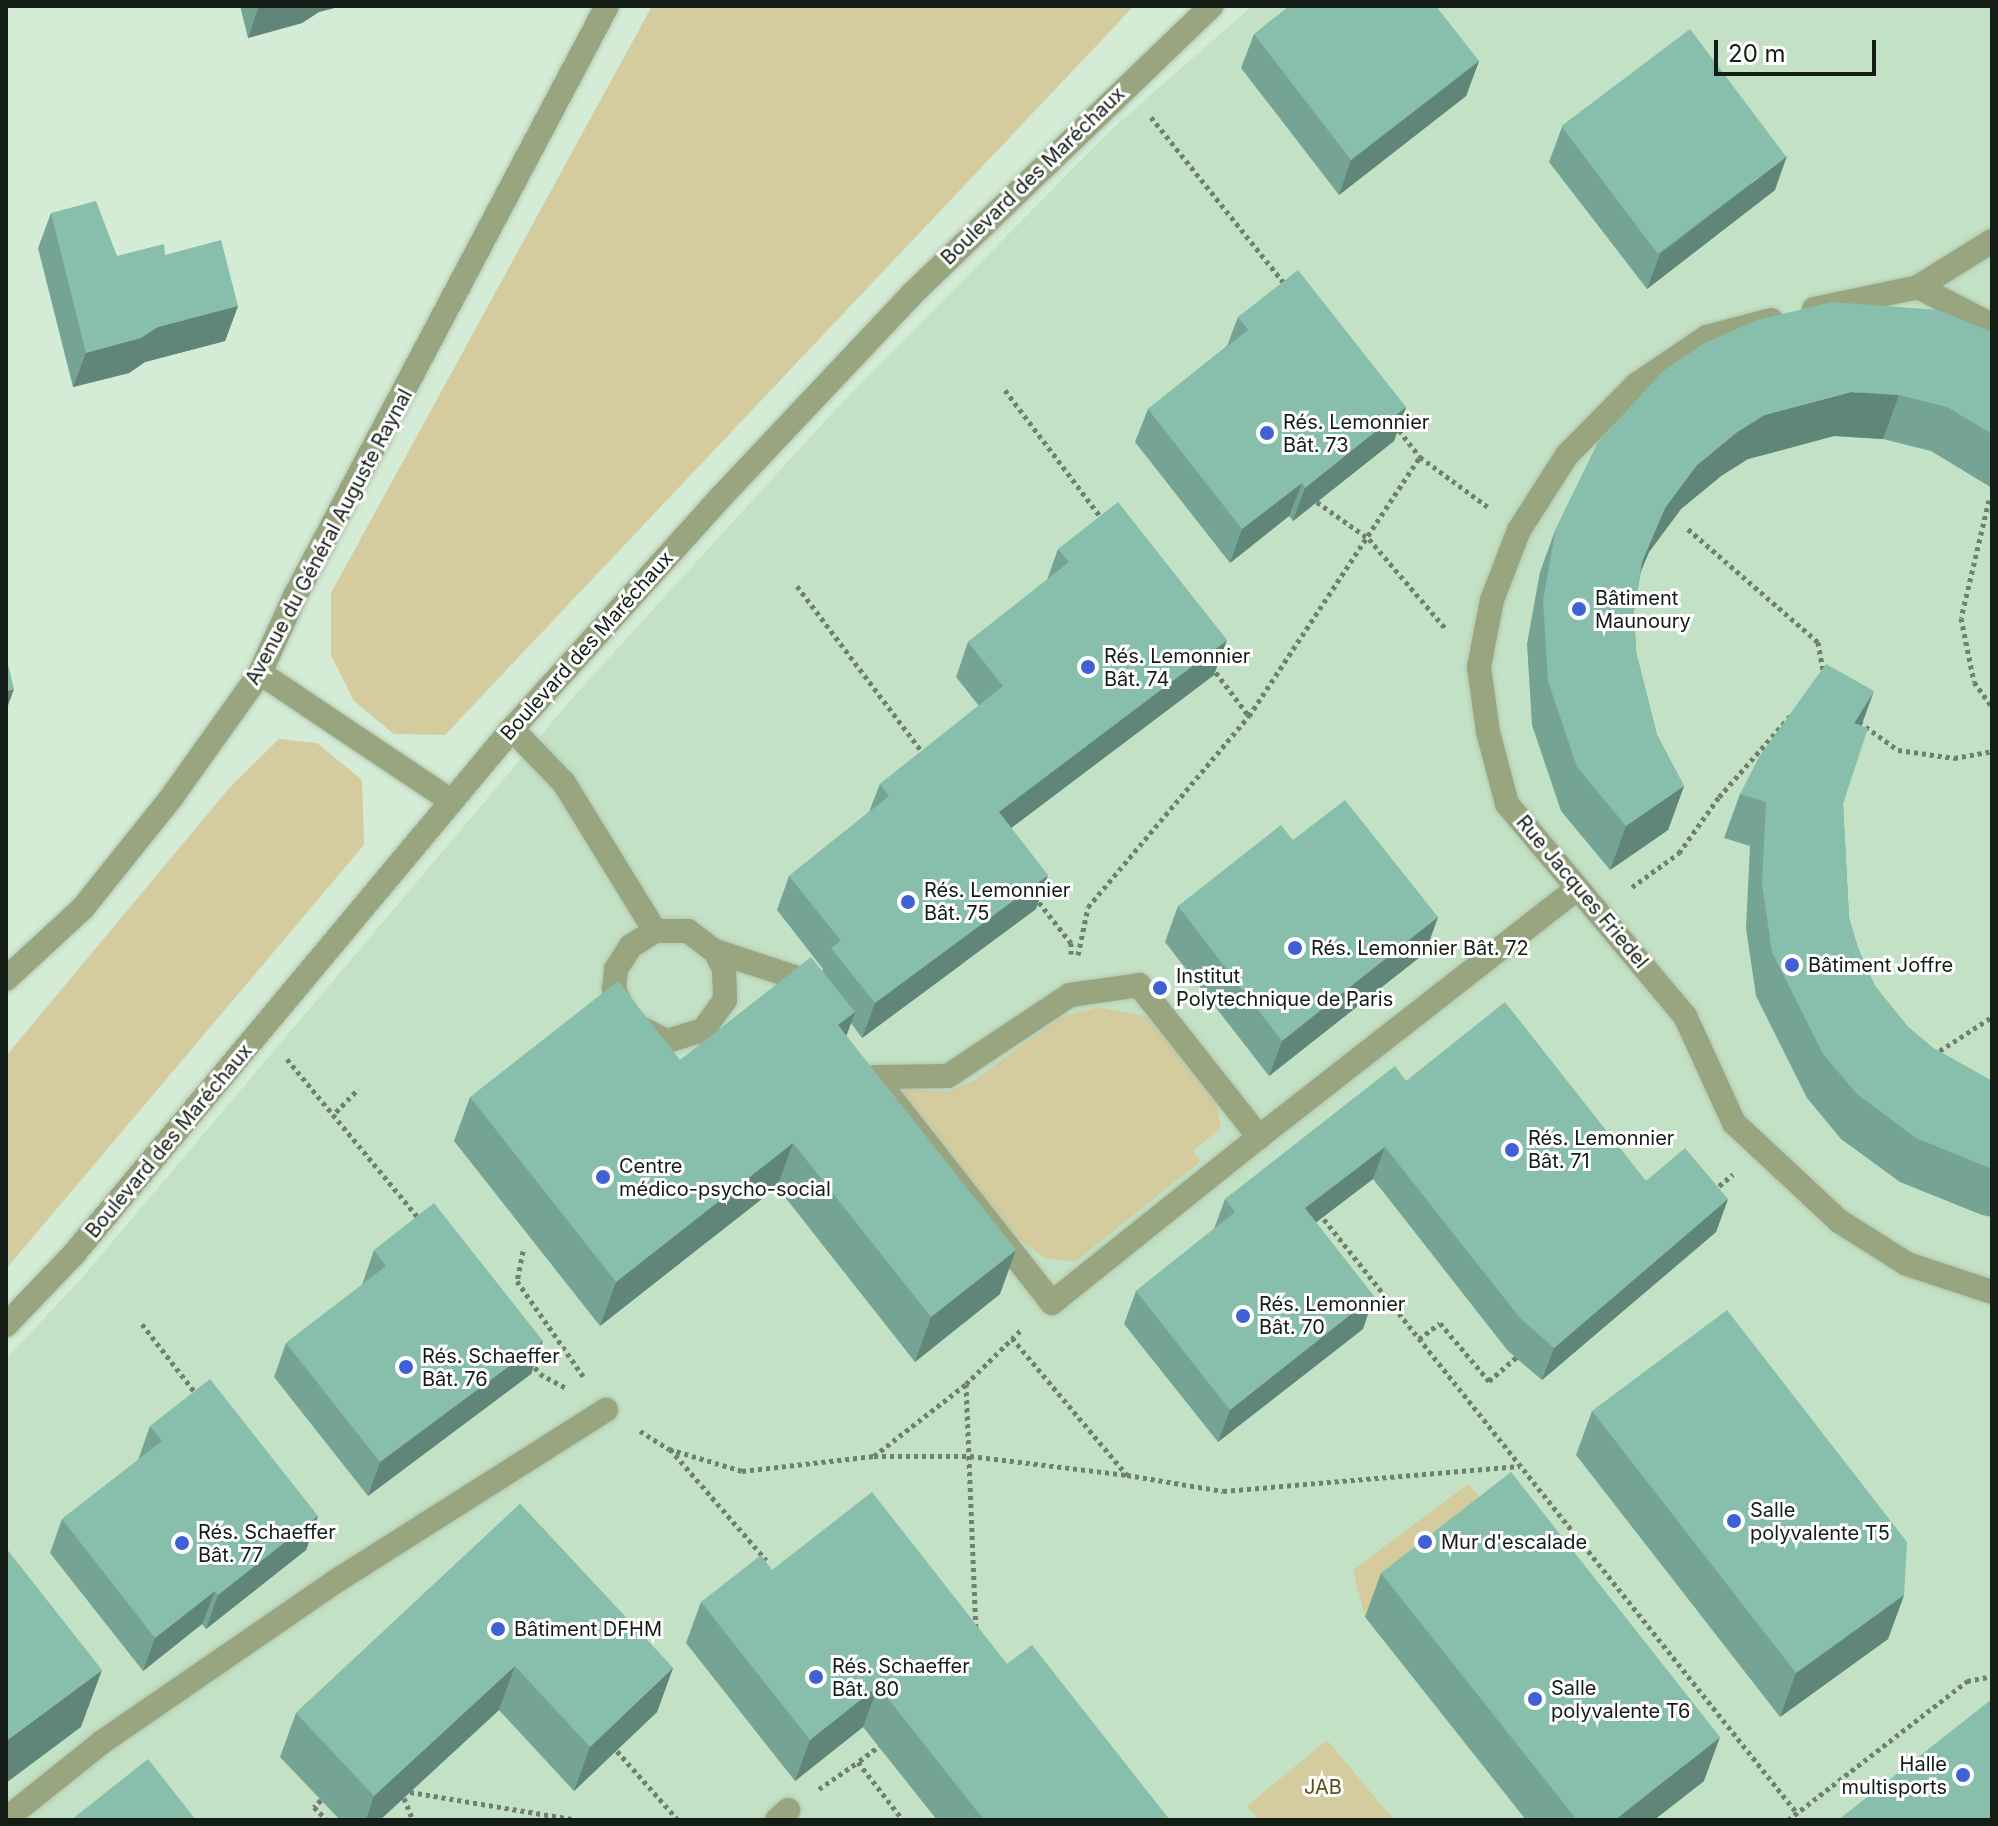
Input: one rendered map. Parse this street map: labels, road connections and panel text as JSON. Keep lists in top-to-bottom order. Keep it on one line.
{"streets":{"street":["Boulevard des Maréchaux","Avenue du Général Auguste Raynal","Rue Jacques Friedel"]},"parks":["JAB"],"places":["Rés. Lemonnier Bât. 73","Bâtiment Maunoury","Rés. Lemonnier Bât. 74","Rés. Lemonnier Bât. 75","Rés. Lemonnier Bât. 72","Bâtiment Joffre","Institut Polytechnique de Paris","Rés. Lemonnier Bât. 71","Centre médico-psycho-social","Rés. Lemonnier Bât. 70","Rés. Schaeffer Bât. 76","Salle polyvalente T5","Mur d'escalade","Rés. Schaeffer Bât. 77","Bâtiment DFHM","Rés. Schaeffer Bât. 80","Salle polyvalente T6","Halle multisports"],"scale_bar":"20 m"}
